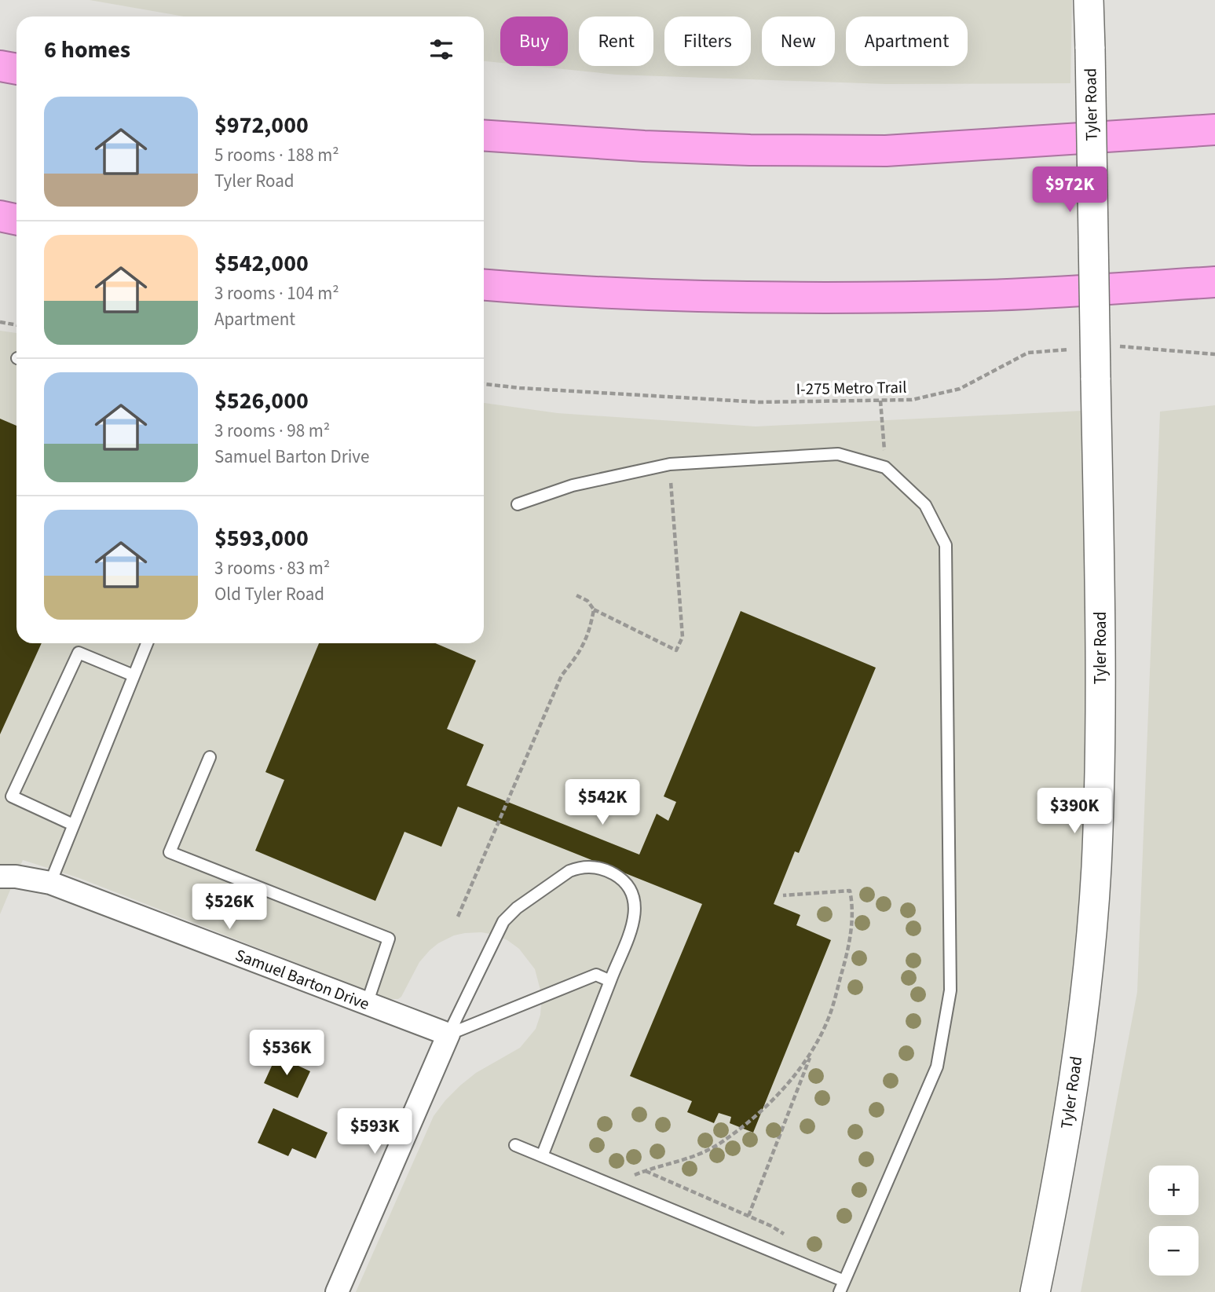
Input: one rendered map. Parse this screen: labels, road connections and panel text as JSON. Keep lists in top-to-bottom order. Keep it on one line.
{"streets":{"street":["Tyler Road","Samuel Barton Drive"],"path":["I-275 Metro Trail"]},"page":{"chip":["Buy","Rent","Filters","New","Apartment"],"heading":"6 homes","list":[{"name":"$972,000","note":"5 rooms · 188 m² · Tyler Road"},{"name":"$542,000","note":"3 rooms · 104 m² · Apartment"},{"name":"$526,000","note":"3 rooms · 98 m² · Samuel Barton Drive"},{"name":"$593,000","note":"3 rooms · 83 m² · Old Tyler Road"}],"price":["$972K","$542K","$390K","$526K","$536K","$593K"],"map_buttons":["+","−"]}}
